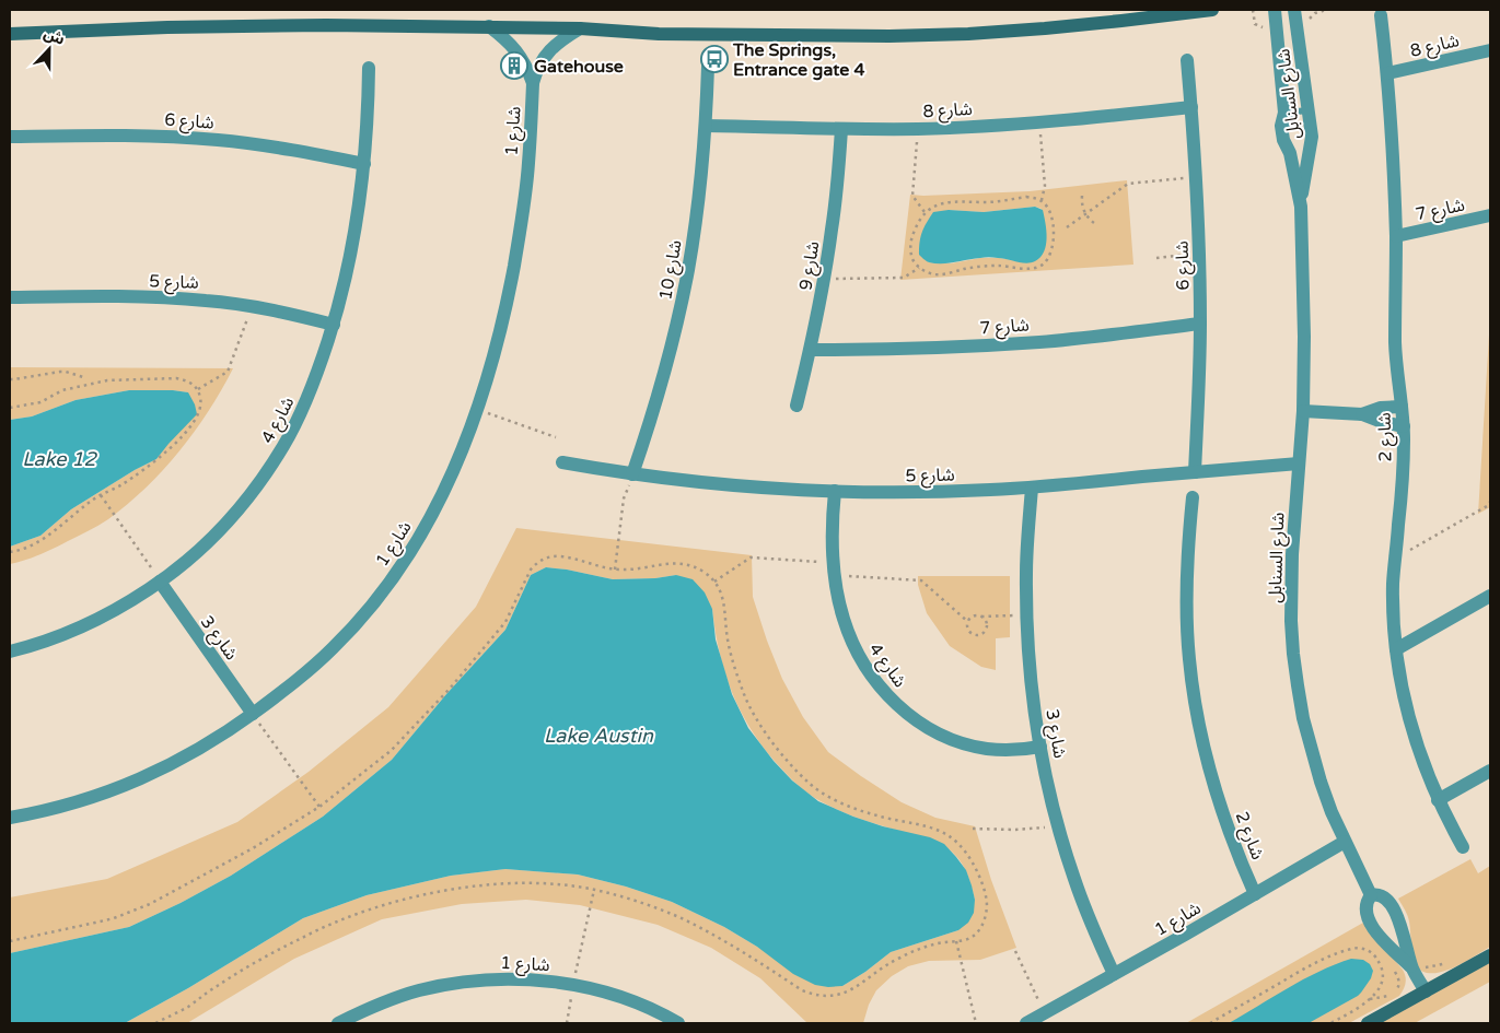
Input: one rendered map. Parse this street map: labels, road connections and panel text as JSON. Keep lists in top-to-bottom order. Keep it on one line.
{"streets":{"street":["شارع 8","شارع السنابل","شارع 6","شارع 1","شارع 7","شارع 9","شارع 10","شارع 5","شارع 4","شارع 2","شارع 3"]},"crossings":[["شارع 8","شارع 6"],["شارع 8","شارع 9"],["شارع 8","شارع 10"],["شارع 8","شارع 2"],["شارع السنابل","شارع 1"],["شارع السنابل","شارع 5"],["شارع 6","شارع 7"],["شارع 6","شارع 5"],["شارع 6","شارع 4"],["شارع 1","شارع 2"],["شارع 1","شارع 3"],["شارع 7","شارع 9"],["شارع 7","شارع 2"],["شارع 10","شارع 5"],["شارع 5","شارع 4"],["شارع 5","شارع 3"],["شارع 4","شارع 3"]],"water":["Lake 12","Lake Austin"],"places":{"bus stop":["The Springs, Entrance gate 4"],"building":["Gatehouse"]},"north":"top"}
